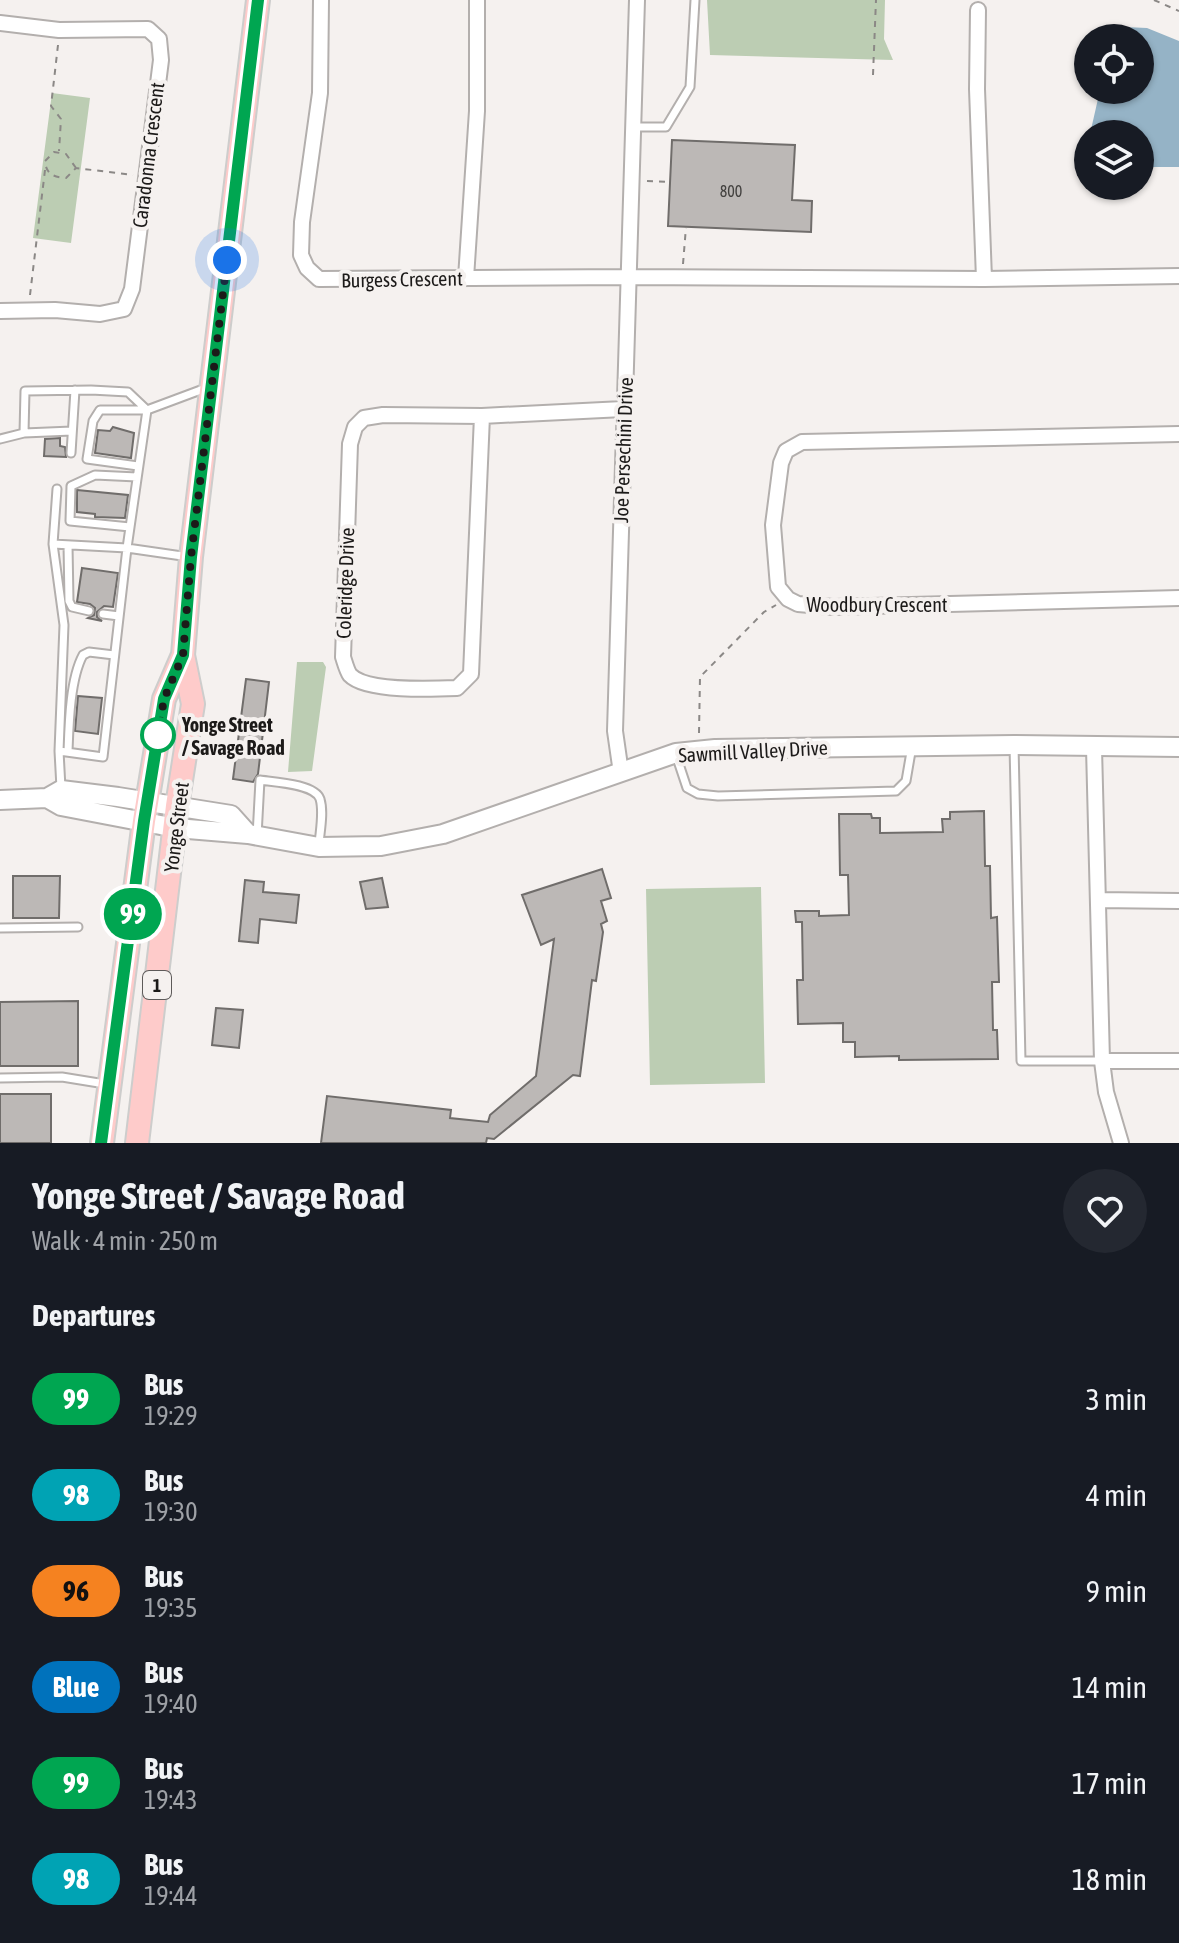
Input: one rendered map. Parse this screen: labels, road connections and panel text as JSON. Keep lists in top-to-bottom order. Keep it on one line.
{"streets":{"main road":["Yonge Street","1"],"street":["Caradonna Crescent","Burgess Crescent","Joe Persechini Drive","Coleridge Drive","Woodbury Crescent","Sawmill Valley Drive"]},"crossings":[["Burgess Crescent","Joe Persechini Drive"],["Joe Persechini Drive","Coleridge Drive"],["Joe Persechini Drive","Sawmill Valley Drive"],["Sawmill Valley Drive","Yonge Street"]],"places":["Yonge Street / Savage Road"],"lines":["bus line 99"],"house_numbers":["800"],"page":{"on_map":"99","heading":[["Yonge Street / Savage Road","Walk · 4 min · 250 m"],"Departures"],"list":[{"mark":"99","name":"Bus","note":"19:29","value":"3 min"},{"mark":"98","name":"Bus","note":"19:30","value":"4 min"},{"mark":"96","name":"Bus","note":"19:35","value":"9 min"},{"mark":"Blue","name":"Bus","note":"19:40","value":"14 min"},{"mark":"99","name":"Bus","note":"19:43","value":"17 min"},{"mark":"98","name":"Bus","note":"19:44","value":"18 min"}]}}
